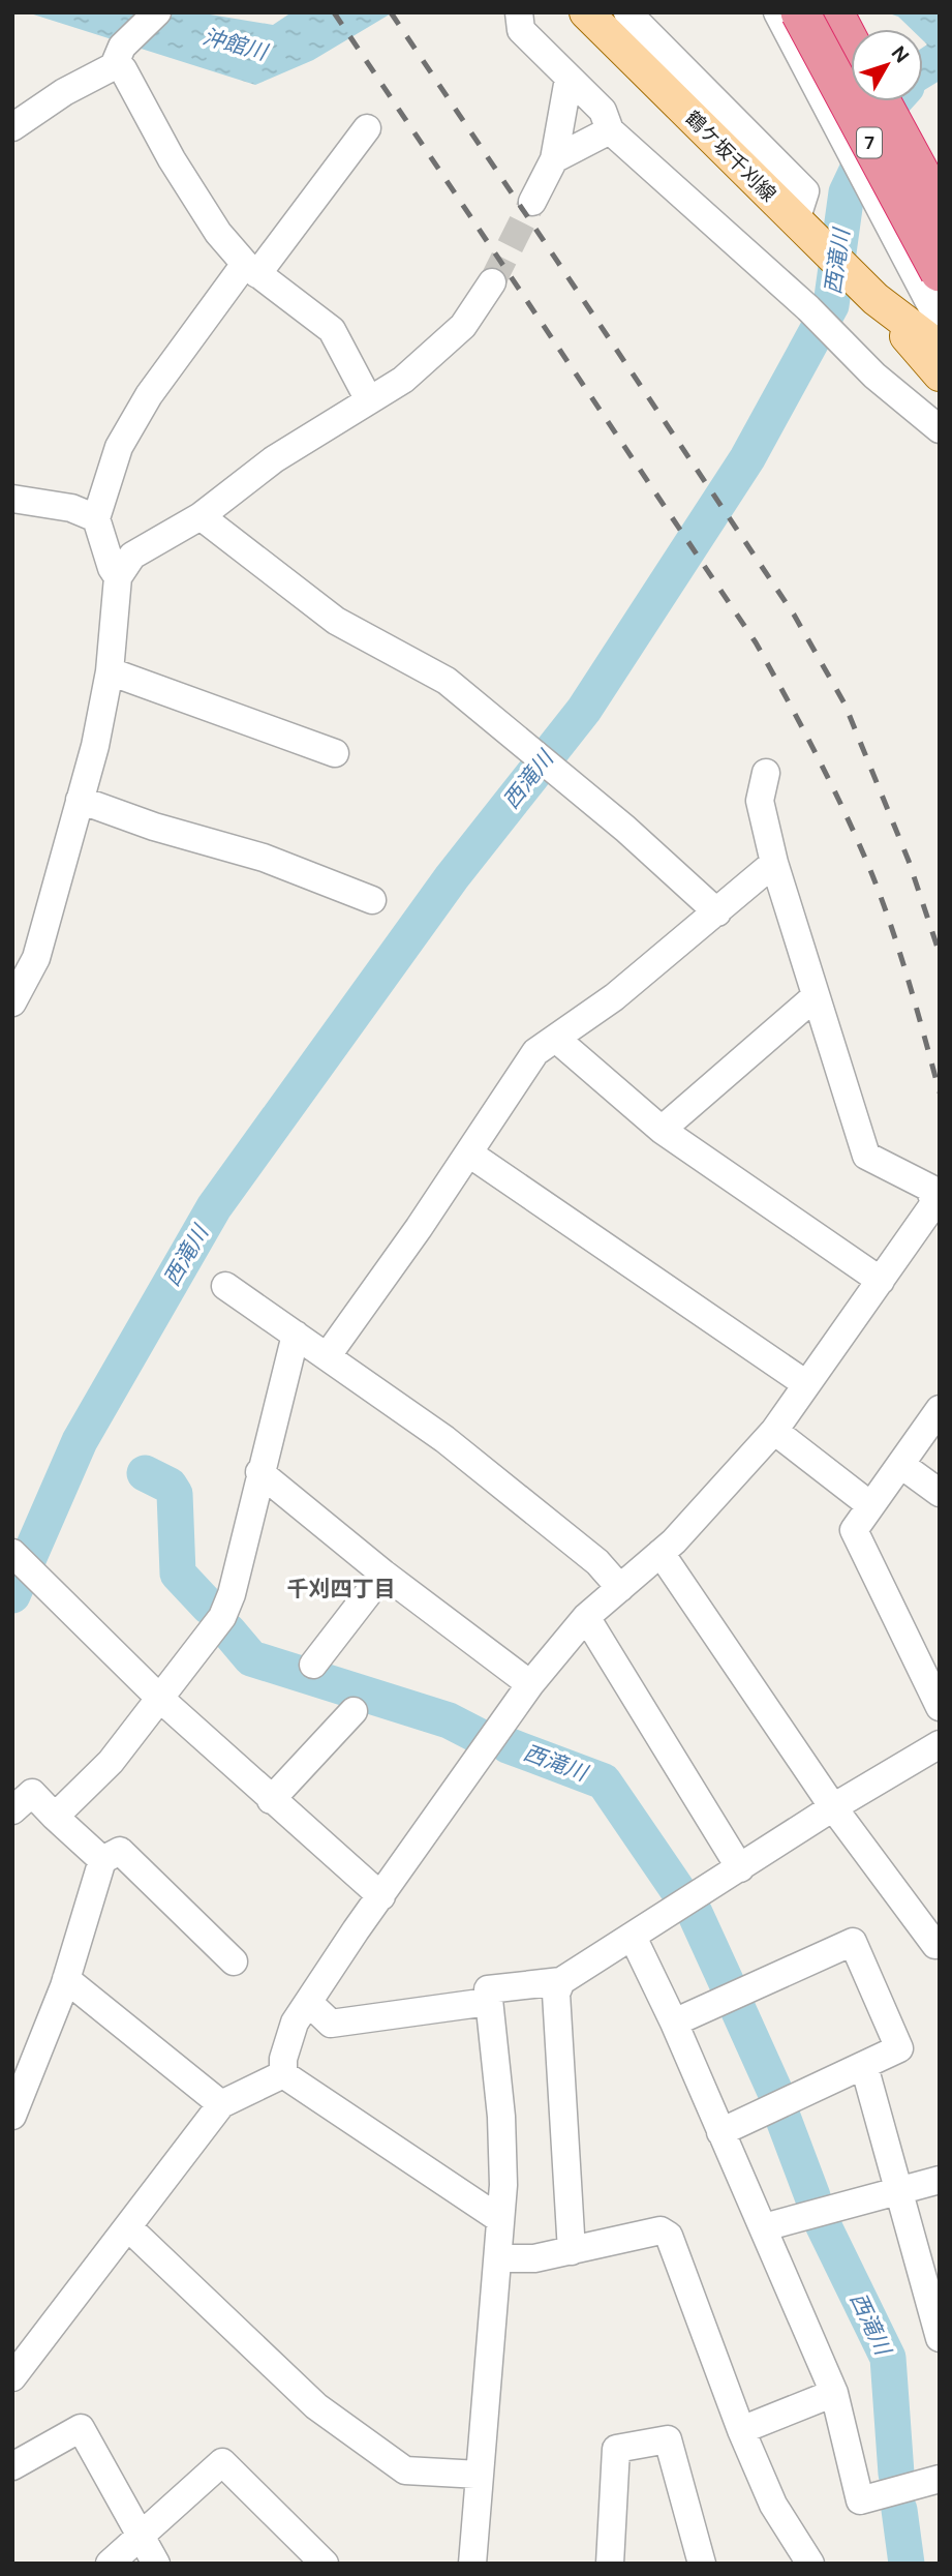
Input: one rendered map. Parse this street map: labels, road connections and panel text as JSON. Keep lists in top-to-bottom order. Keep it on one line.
{"streets":{"highway":["7"],"main road":["鶴ケ坂千刈線"]},"districts":["千刈四丁目"],"water":["沖館川","西滝川"],"north":"top right"}
